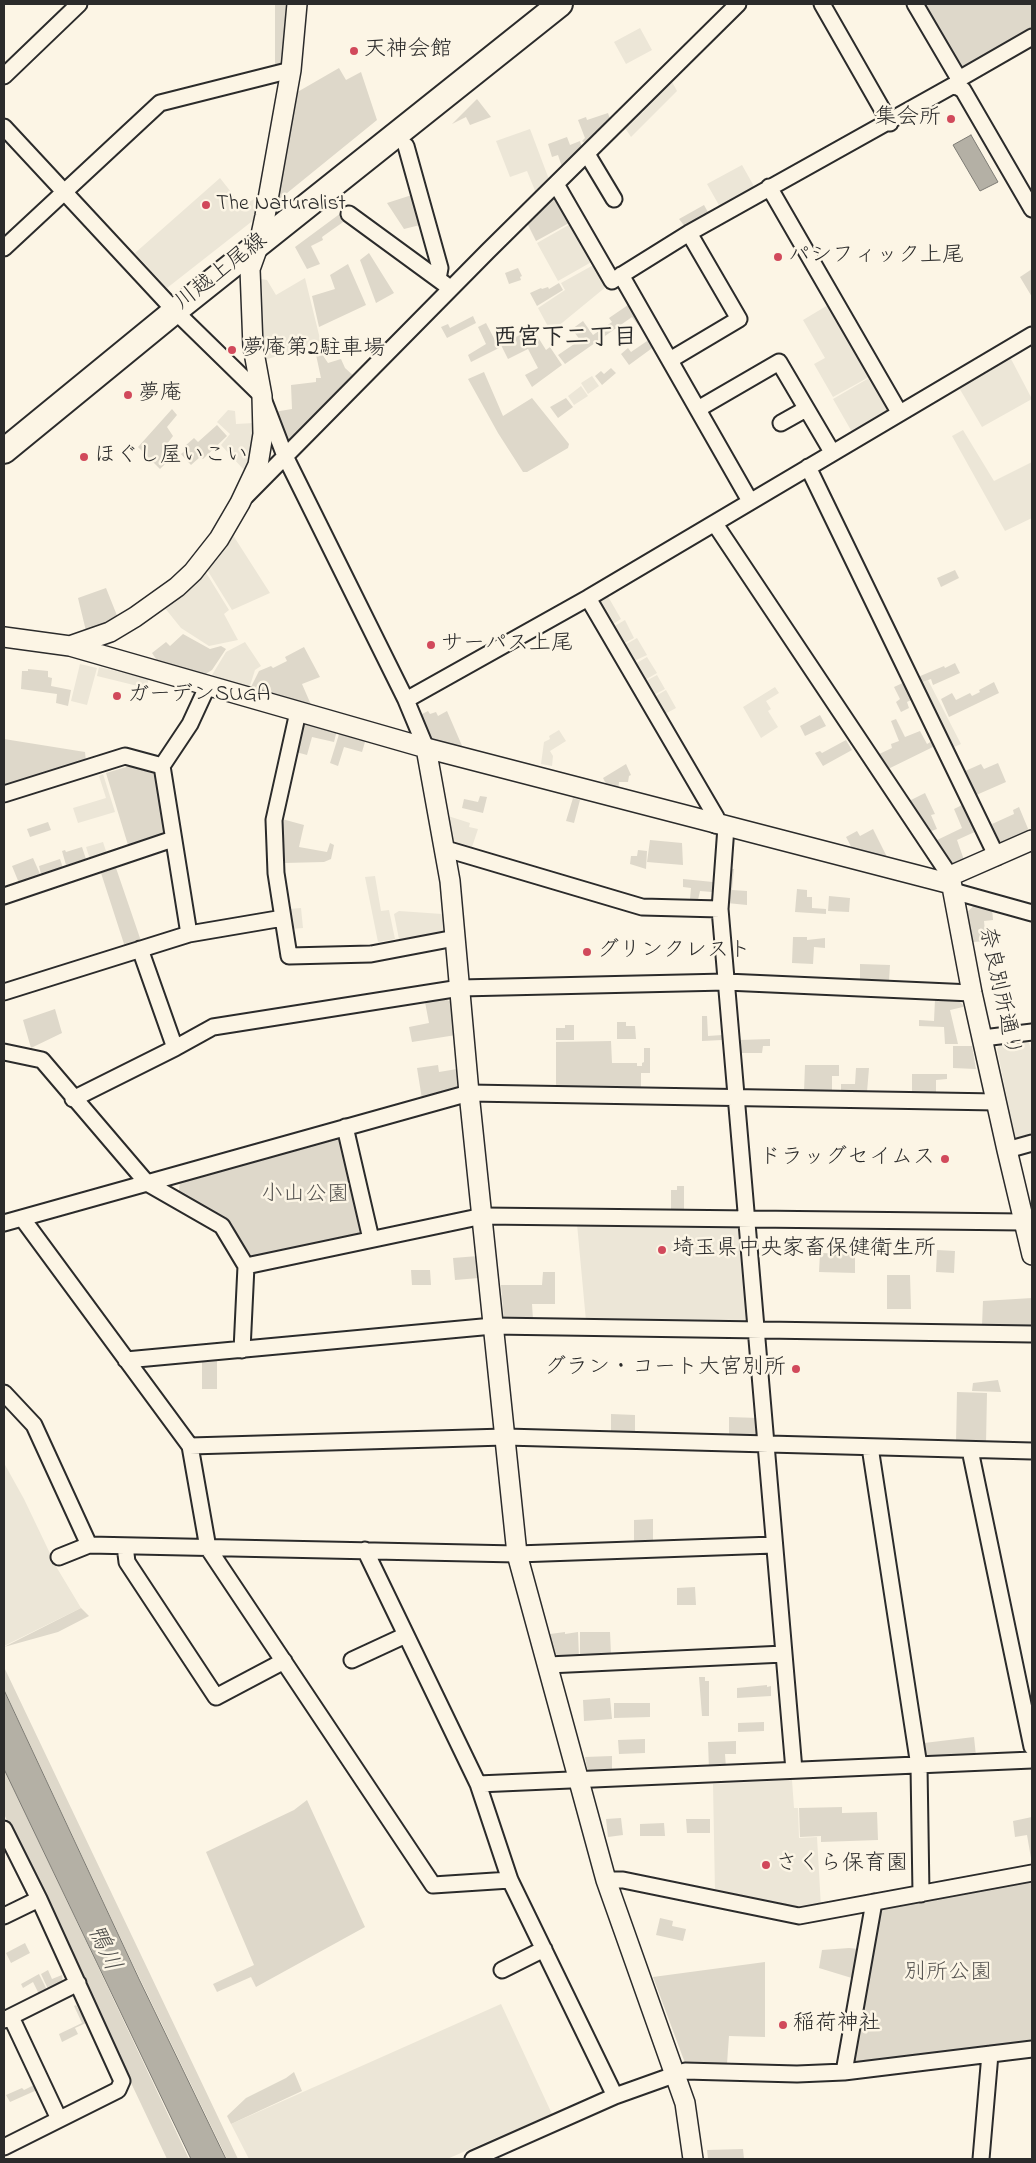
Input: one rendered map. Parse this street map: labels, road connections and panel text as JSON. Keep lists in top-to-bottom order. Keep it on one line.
{"streets":{"main road":["川越上尾線"],"street":["奈良別所通り"]},"districts":["西宮下二丁目"],"water":["鴨川"],"parks":["小山公園","別所公園"],"places":["天神会館","集会所","The Naturalist","パシフィック上尾","夢庵第2駐車場","夢庵","ほぐし屋いこい","サーパス上尾","ガーデンSUGA","グリンクレスト","ドラッグセイムス","埼玉県中央家畜保健衛生所","グラン・コート大宮別所","さくら保育園","稲荷神社"]}
